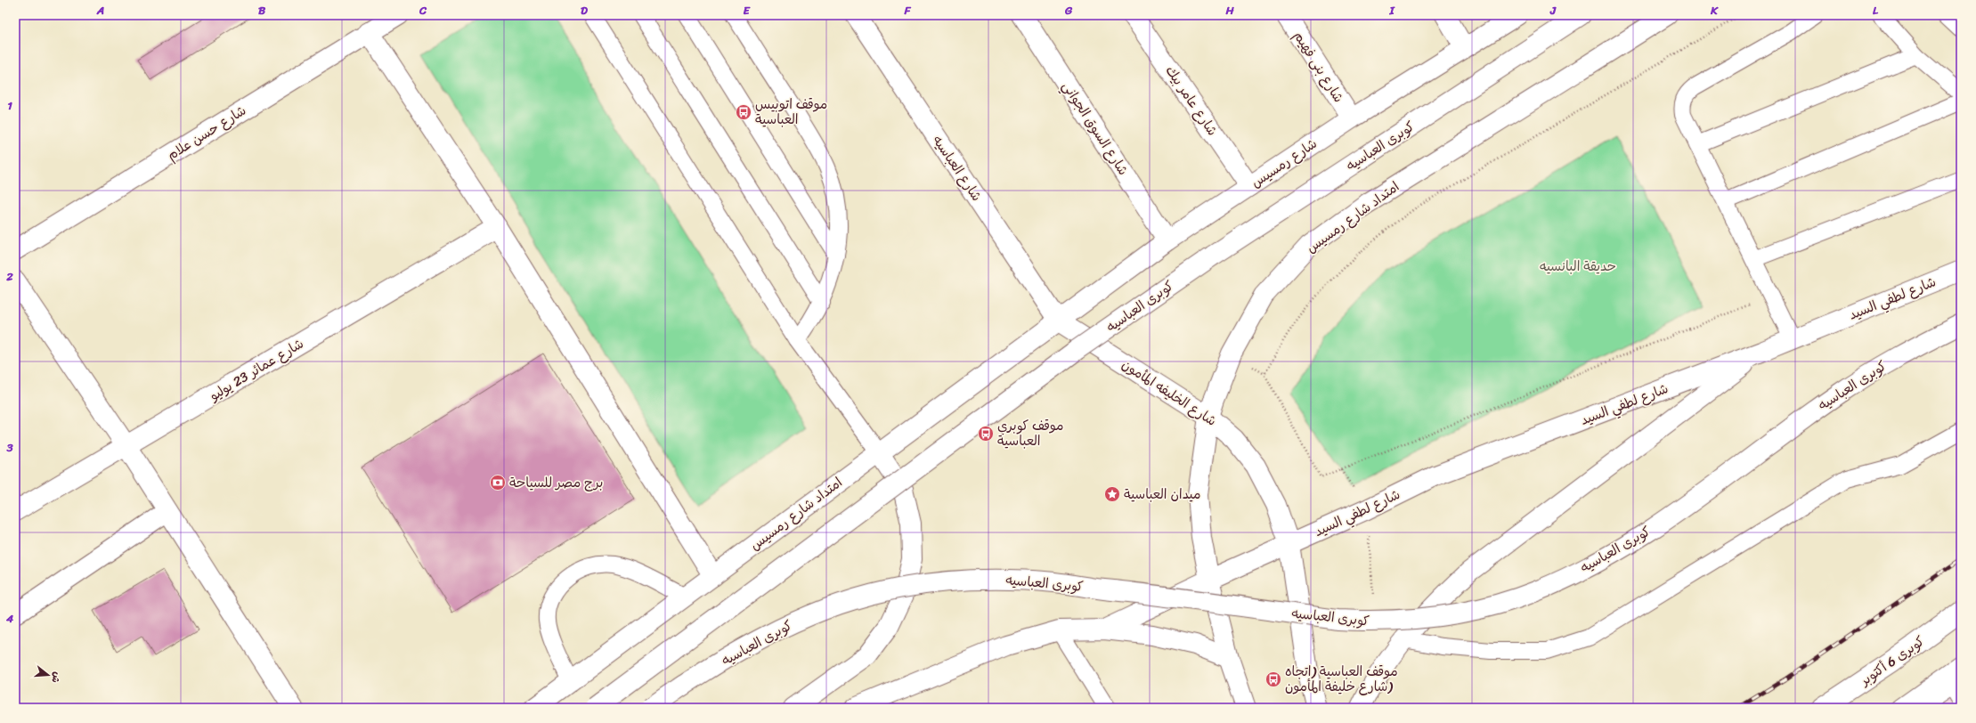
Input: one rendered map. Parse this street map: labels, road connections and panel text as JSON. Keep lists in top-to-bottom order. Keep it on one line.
{"streets":{"main road":["شارع بنى فهيم","شارع عامر بيك","شارع السوق الجواني","شارع حسن علام","كوبرى العباسيه","شارع رمسيس","شارع العباسيه","امتداد شارع رمسيس","شارع لطفي السيد","شارع عمائر 23 يوليو","شارع الخليفه المأمون","كوبرى 6 أكتوبر"]},"crossings":[["شارع بنى فهيم","شارع رمسيس"],["شارع عامر بيك","شارع رمسيس"],["شارع السوق الجواني","شارع رمسيس"],["شارع رمسيس","شارع العباسيه"],["شارع رمسيس","امتداد شارع رمسيس"],["شارع رمسيس","شارع الخليفه المأمون"],["شارع العباسيه","امتداد شارع رمسيس"],["شارع العباسيه","شارع الخليفه المأمون"],["امتداد شارع رمسيس","شارع الخليفه المأمون"],["شارع لطفي السيد","شارع الخليفه المأمون"]],"parks":["حديقة البانسيه"],"places":{"bus stop":["موقف اتوبيس العباسية","موقف كوبري العباسية","موقف العباسية (اتجاه شارع خليفة المأمون)"],"bank":["برج مصر للسياحة"],"place":["ميدان العباسية"]},"north":"right","grid":{"columns":["A","B","C","D","E","F","G","H","I","J","K","L"],"rows":["1","2","3","4"]}}
